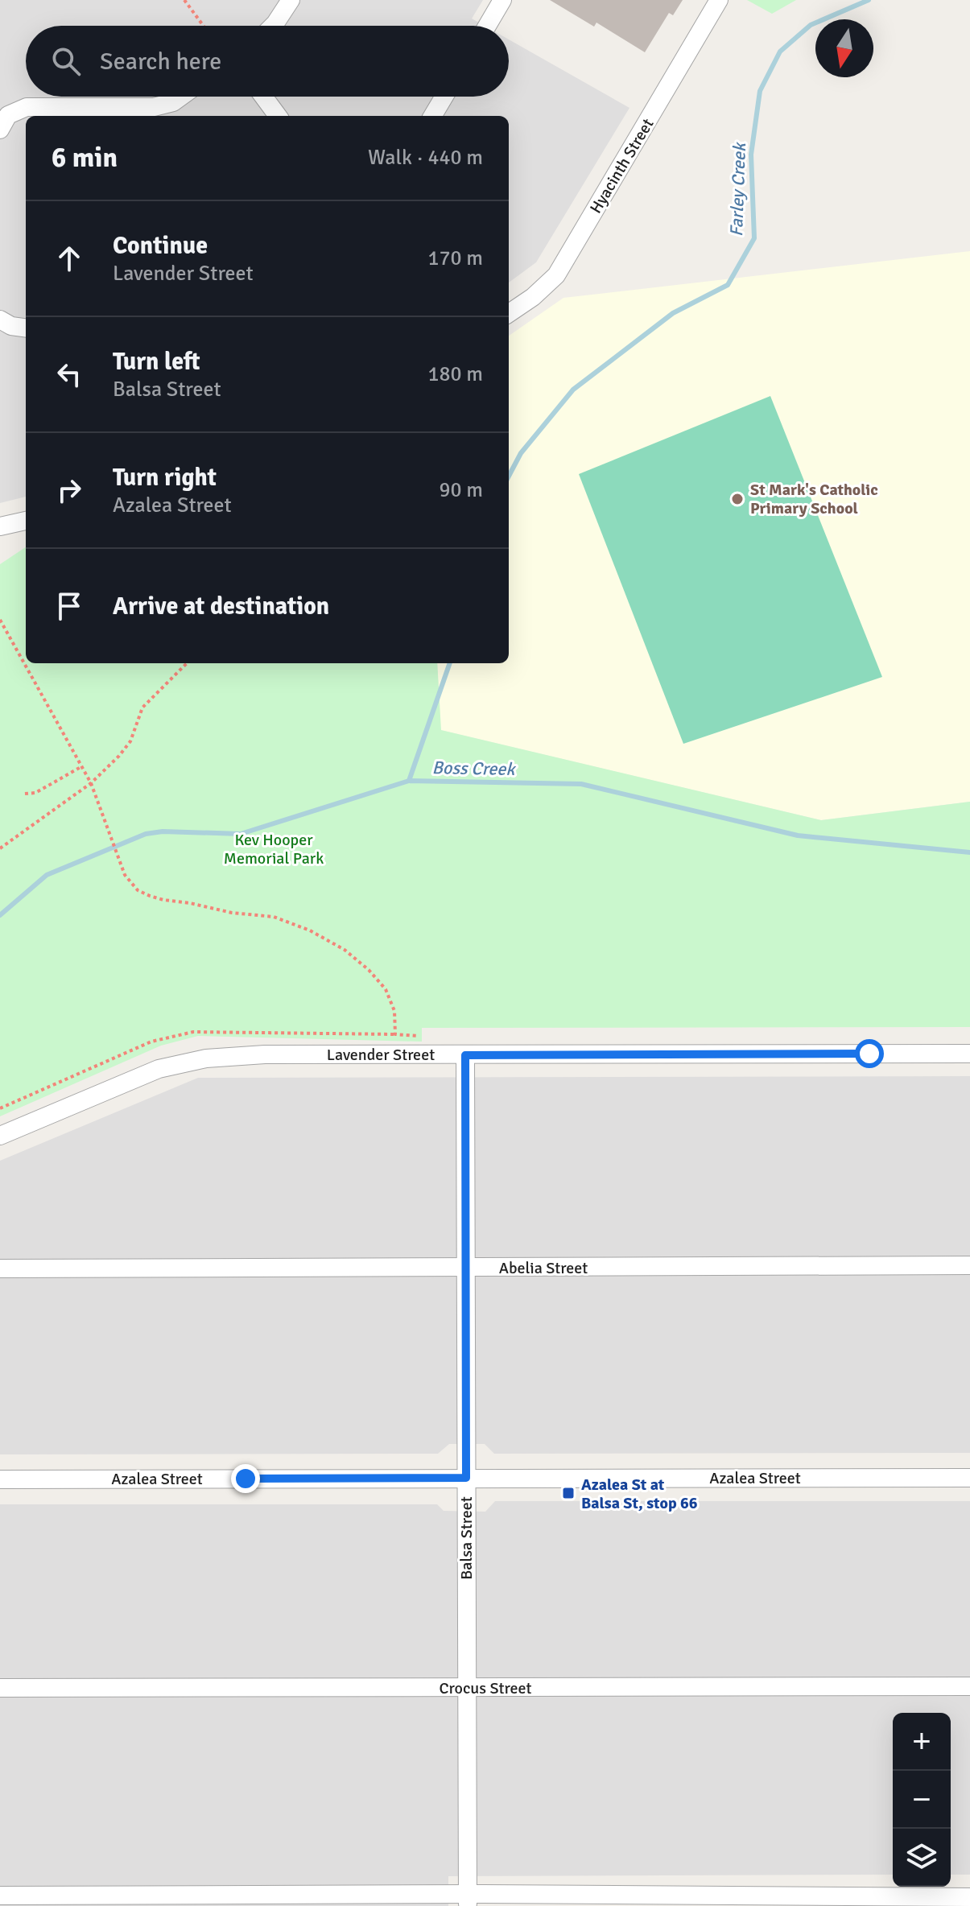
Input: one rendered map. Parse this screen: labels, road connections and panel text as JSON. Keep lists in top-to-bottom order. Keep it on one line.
{"streets":{"street":["Hyacinth Street","Lavender Street","Abelia Street","Azalea Street","Balsa Street","Crocus Street"]},"crossings":[["Lavender Street","Balsa Street"],["Abelia Street","Balsa Street"],["Azalea Street","Balsa Street"],["Balsa Street","Crocus Street"]],"water":["Farley Creek","Boss Creek"],"parks":["Kev Hooper Memorial Park"],"places":{"other":["St Mark's Catholic Primary School"],"transit":["Azalea St at Balsa St, stop 66"]},"north":"bottom","page":{"search":"Search here","heading":["6 min","Walk · 440 m"],"list":[["Continue","Lavender Street","170 m"],["Turn left","Balsa Street","180 m"],["Turn right","Azalea Street","90 m"],"Arrive at destination"],"map_buttons":["+","−"]}}
